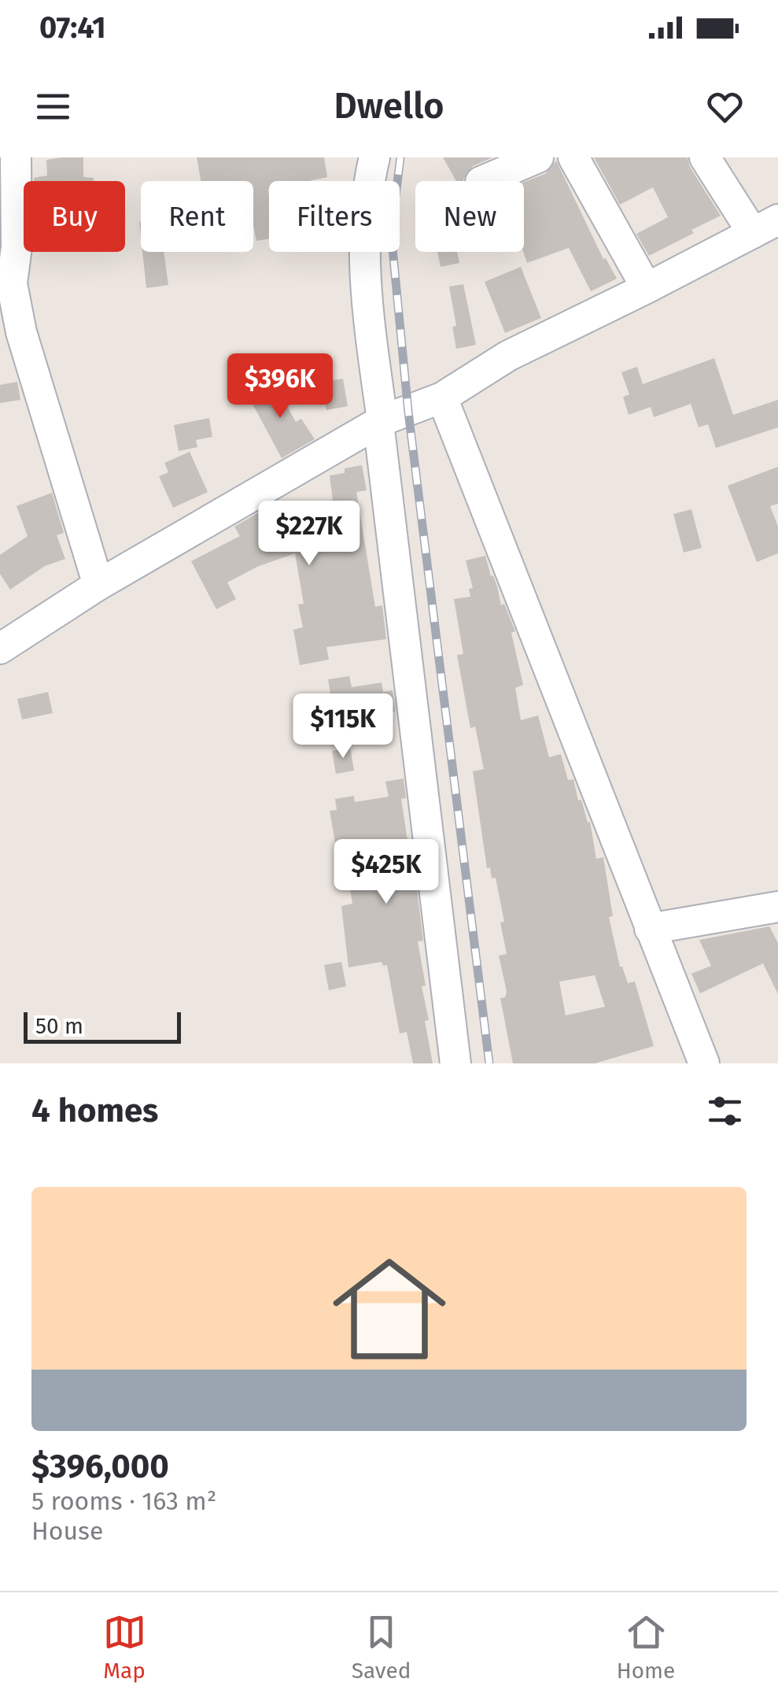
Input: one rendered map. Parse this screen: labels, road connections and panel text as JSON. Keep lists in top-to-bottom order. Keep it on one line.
{"scale_bar":"50 m","page":{"status":"07:41","header":"Dwello","chip":["Buy","Rent","Filters","New"],"price":["$396K","$227K","$115K","$425K"],"scale":"50 m","heading":"4 homes","list":[{"name":"$396,000","note":"5 rooms · 163 m² · House"}],"tabs":["Map","Saved","Home"]}}
